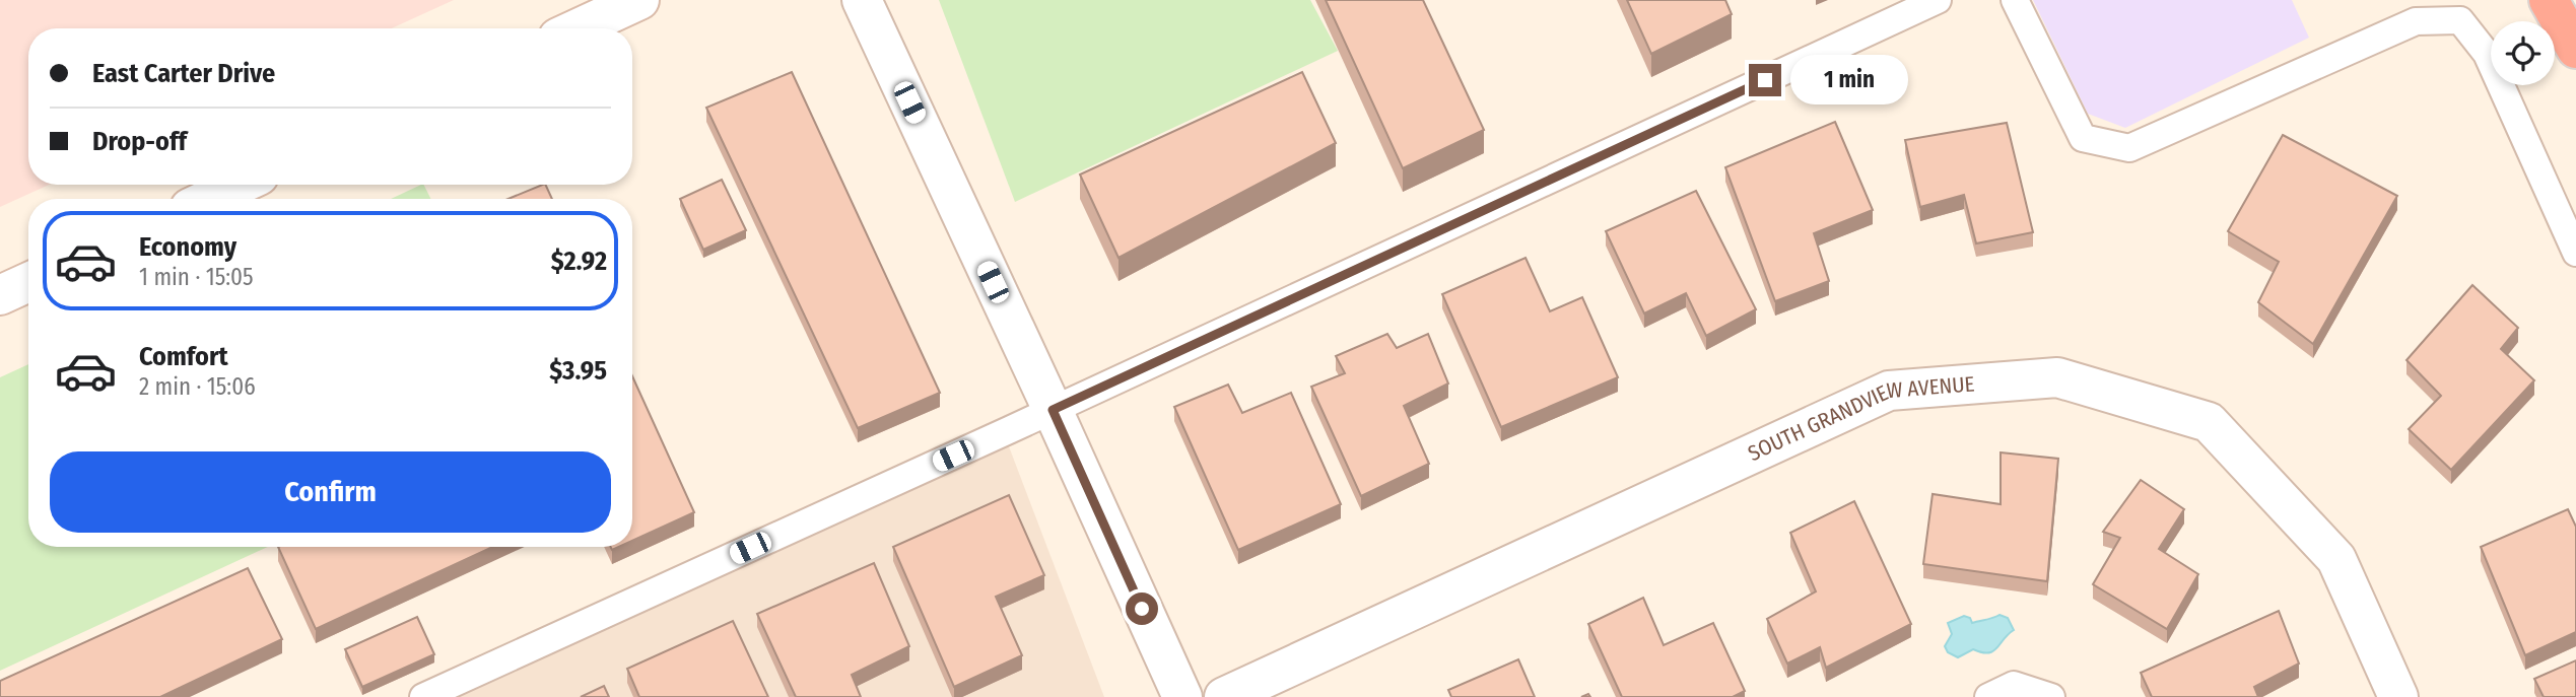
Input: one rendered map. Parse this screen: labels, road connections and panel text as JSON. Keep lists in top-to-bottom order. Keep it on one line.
{"streets":{"street":["SOUTH GRANDVIEW AVENUE"]},"page":{"banner":["East Carter Drive","Drop-off"],"bubble":"1 min","list":[{"name":"Economy","note":"1 min · 15:05","value":"$2.92"},{"name":"Comfort","note":"2 min · 15:06","value":"$3.95"}],"buttons":"Confirm"}}
